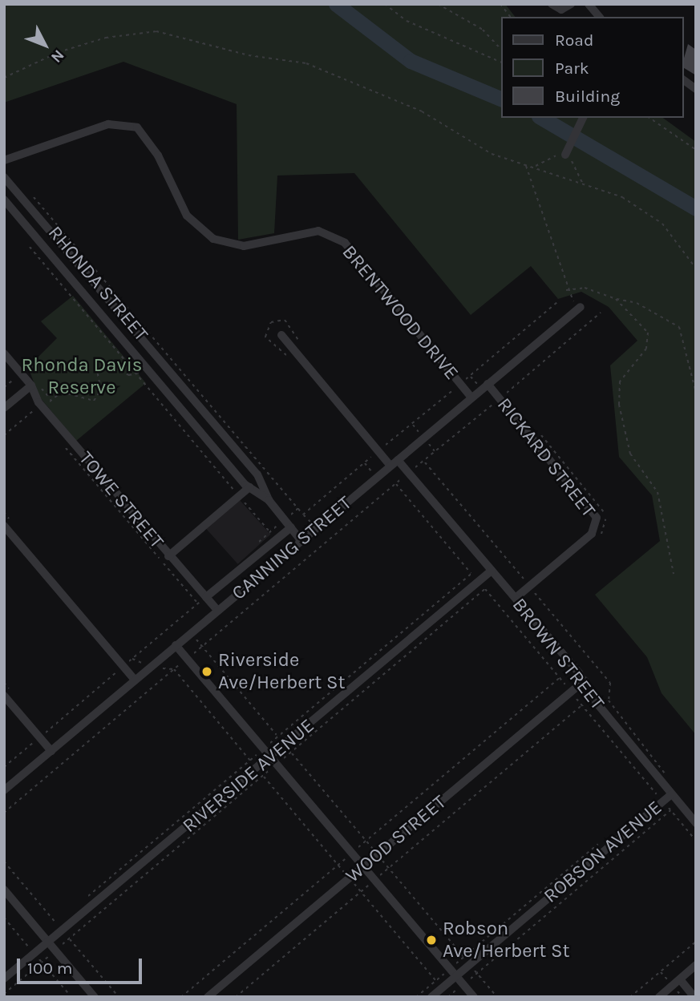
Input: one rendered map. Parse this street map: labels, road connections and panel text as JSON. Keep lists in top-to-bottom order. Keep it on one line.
{"streets":{"street":["RHONDA STREET","BRENTWOOD DRIVE","RICKARD STREET","TOWE STREET","CANNING STREET","BROWN STREET","RIVERSIDE AVENUE","WOOD STREET","ROBSON AVENUE"]},"crossings":[["RHONDA STREET","CANNING STREET"],["BRENTWOOD DRIVE","CANNING STREET"],["RICKARD STREET","CANNING STREET"],["RICKARD STREET","BROWN STREET"],["TOWE STREET","CANNING STREET"],["CANNING STREET","BROWN STREET"],["BROWN STREET","RIVERSIDE AVENUE"],["BROWN STREET","WOOD STREET"],["BROWN STREET","ROBSON AVENUE"]],"parks":["Rhonda Davis Reserve"],"places":["Riverside Ave/Herbert St","Robson Ave/Herbert St"],"legend":["Road","Park","Building"],"scale_bar":"100 m","north":"bottom right"}
